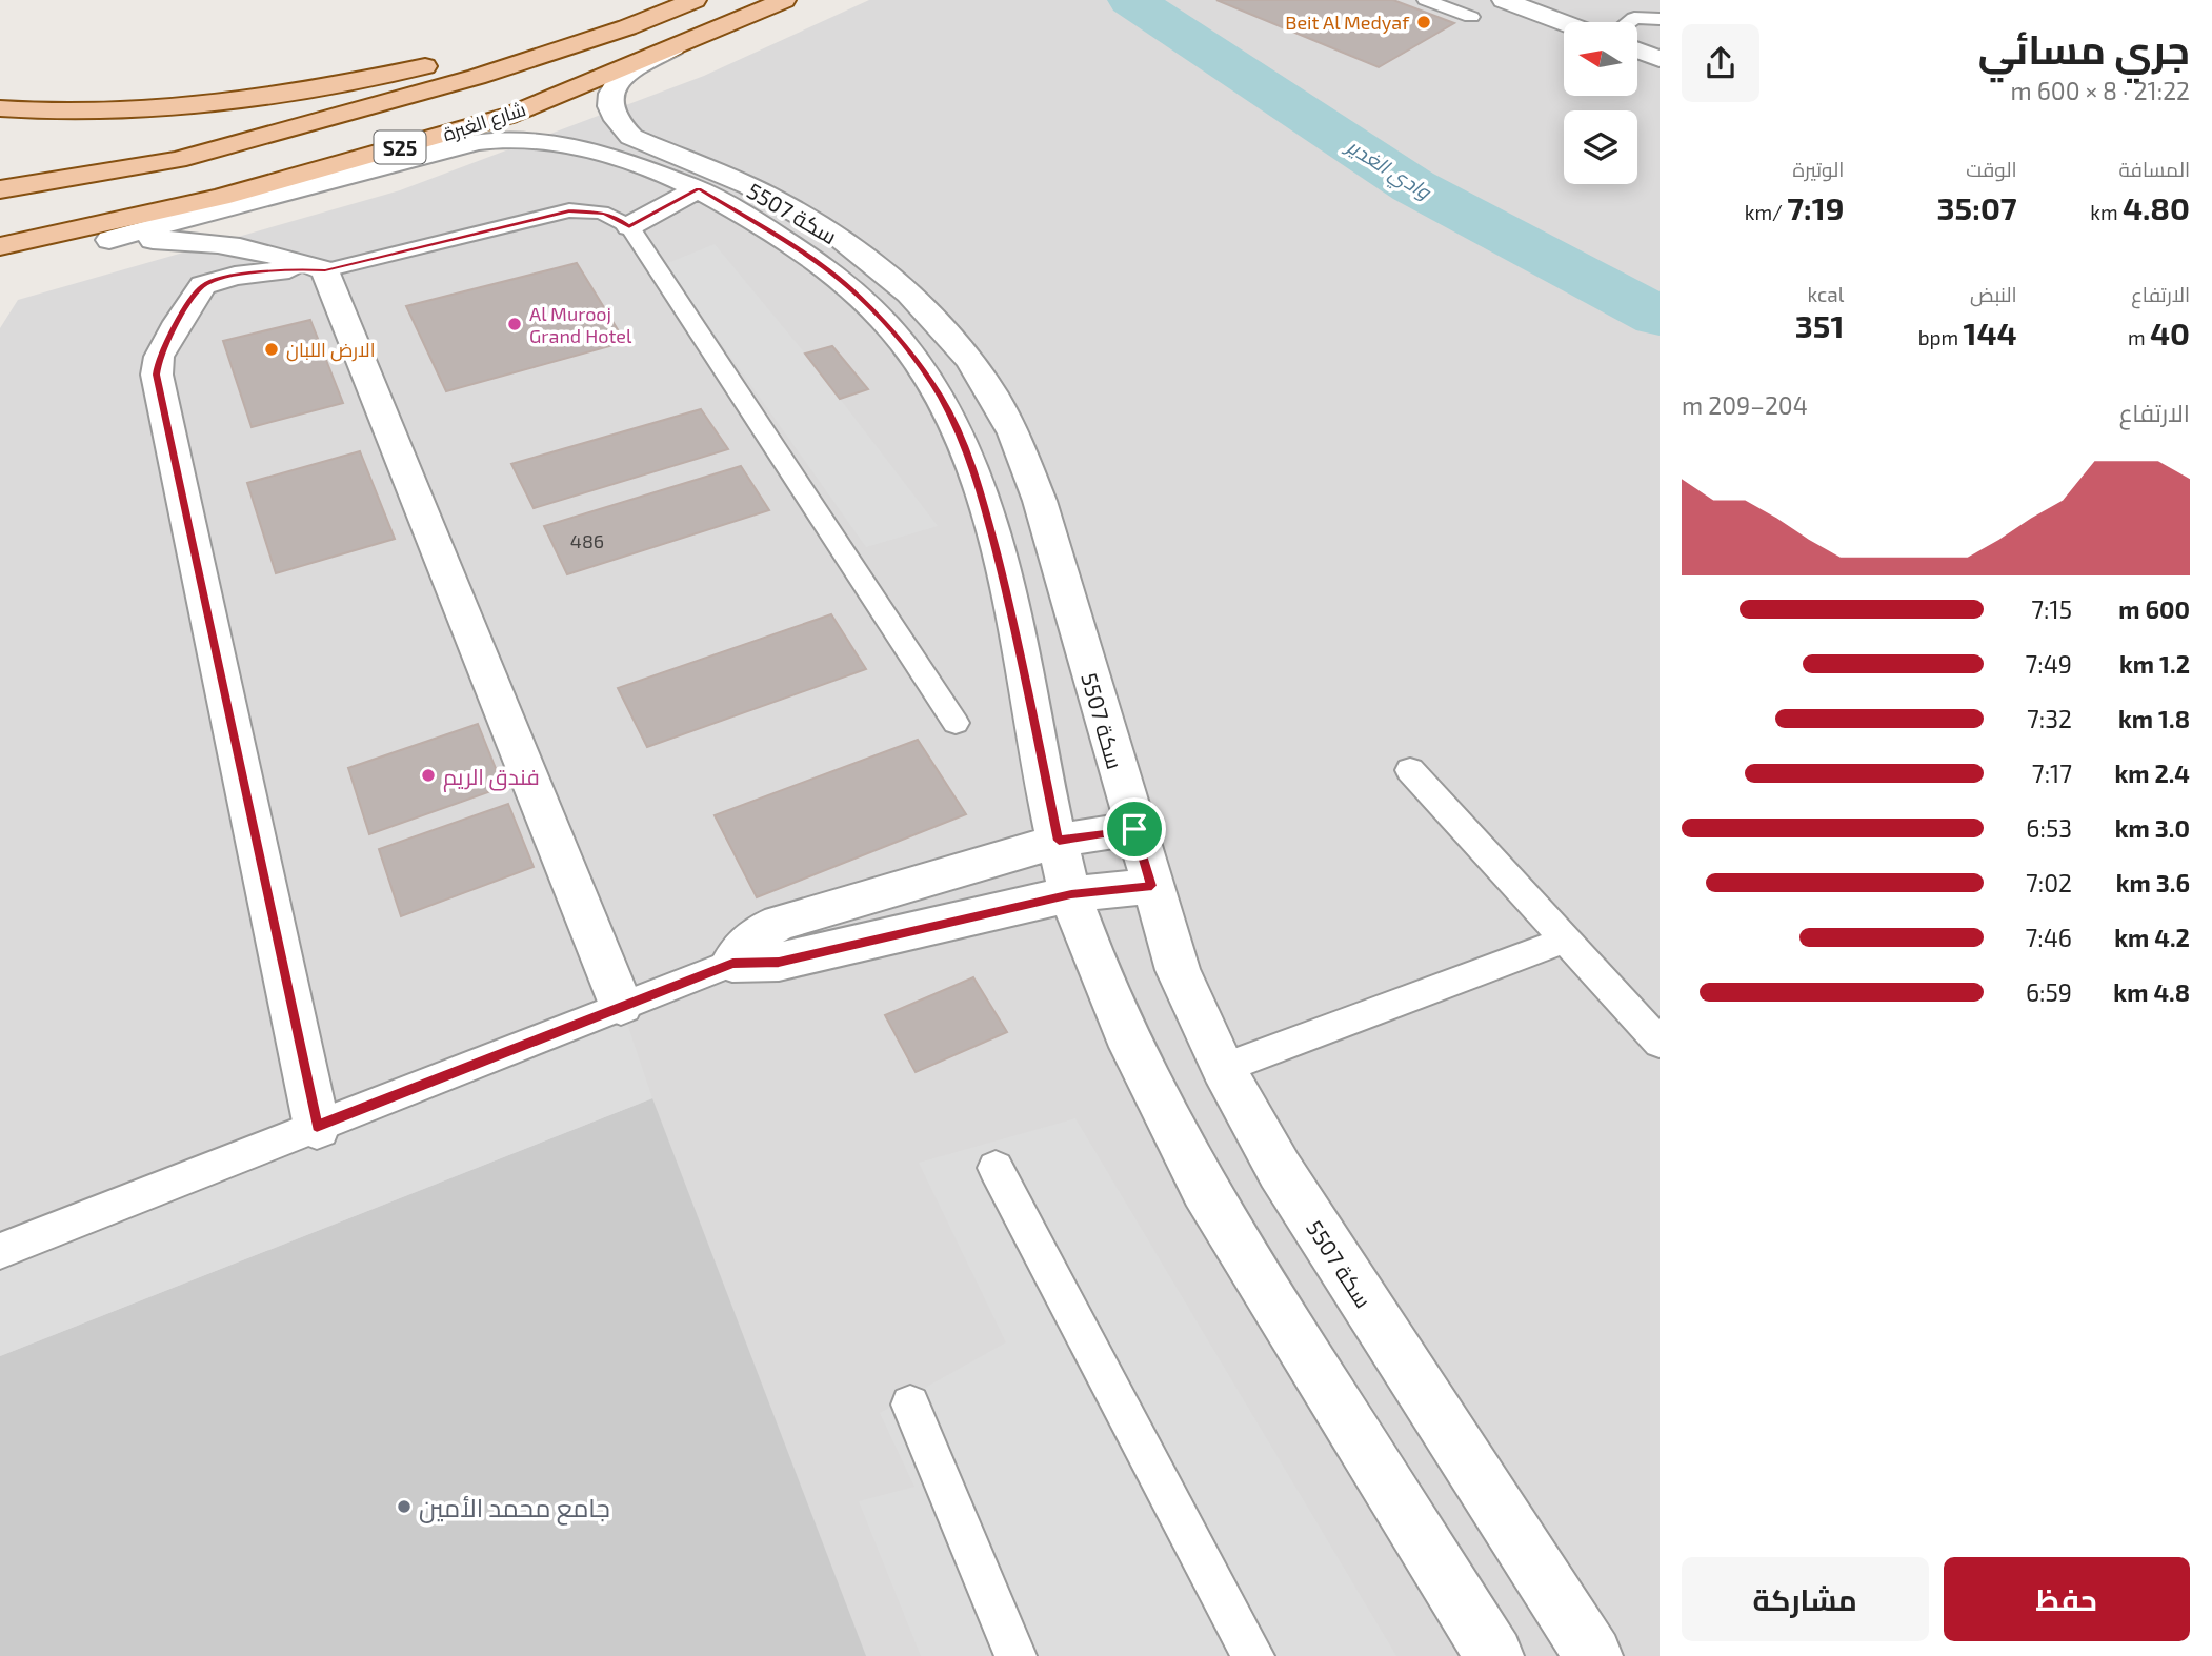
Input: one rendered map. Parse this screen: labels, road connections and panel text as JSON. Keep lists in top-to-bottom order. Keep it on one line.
{"streets":{"main road":["شارع الغبرة","S25"],"street":["سكة 5507"]},"crossings":[["شارع الغبرة","سكة 5507"]],"water":["وادي الغدير"],"places":["Beit Al Medyaf","Al Murooj Grand Hotel","الارض اللبان","فندق الريم","جامع محمد الأمين"],"house_numbers":["486"],"north":"left","page":{"heading":["جري مسائي","21:22 · 8 × 600 m"],"stats":[["المسافة","4.80 km"],["الوقت","35:07"],["الوتيرة","7:19 /km"],["الارتفاع","40 m"],["النبض","144 bpm"],["kcal","351"]],"chart":["الارتفاع","204–209 m"],"list":[{"name":"600 m","note":"7:15"},{"name":"1.2 km","note":"7:49"},{"name":"1.8 km","note":"7:32"},{"name":"2.4 km","note":"7:17"},{"name":"3.0 km","note":"6:53"},{"name":"3.6 km","note":"7:02"},{"name":"4.2 km","note":"7:46"},{"name":"4.8 km","note":"6:59"}],"buttons":["حفظ","مشاركة"]}}
